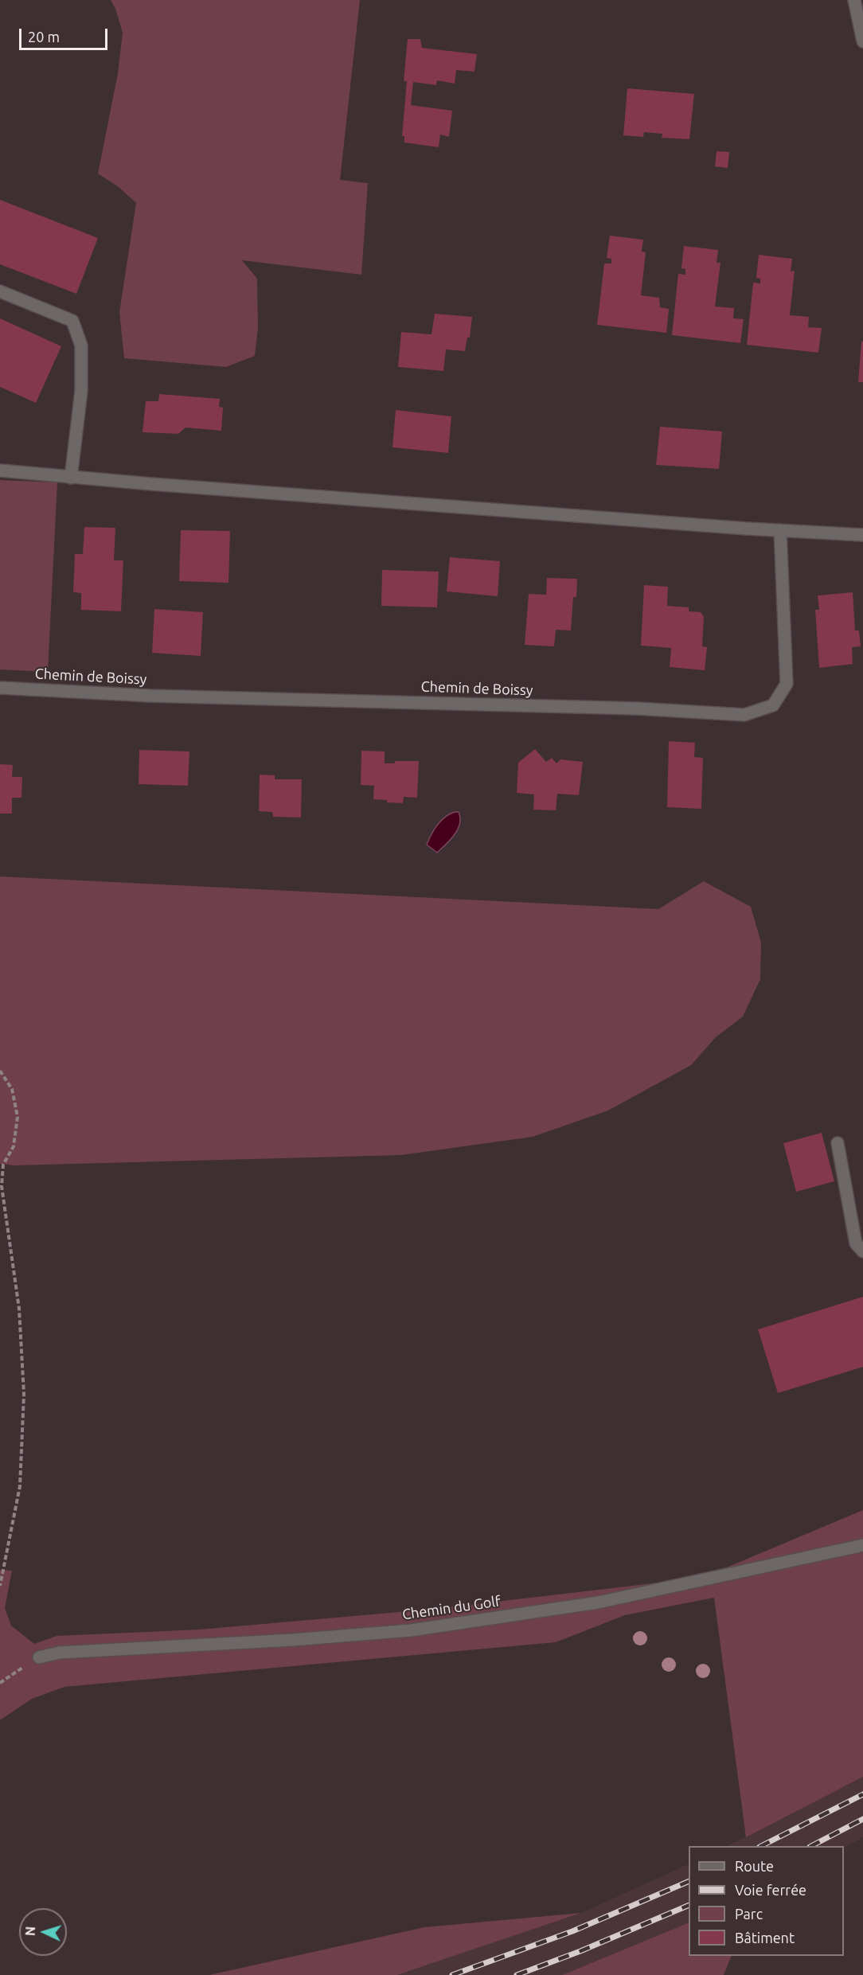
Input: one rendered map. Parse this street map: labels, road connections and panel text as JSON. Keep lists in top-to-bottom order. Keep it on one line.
{"streets":{"street":["Chemin de Boissy","Chemin du Golf"]},"legend":["Route","Voie ferrée","Parc","Bâtiment"],"scale_bar":"20 m","north":"left"}
